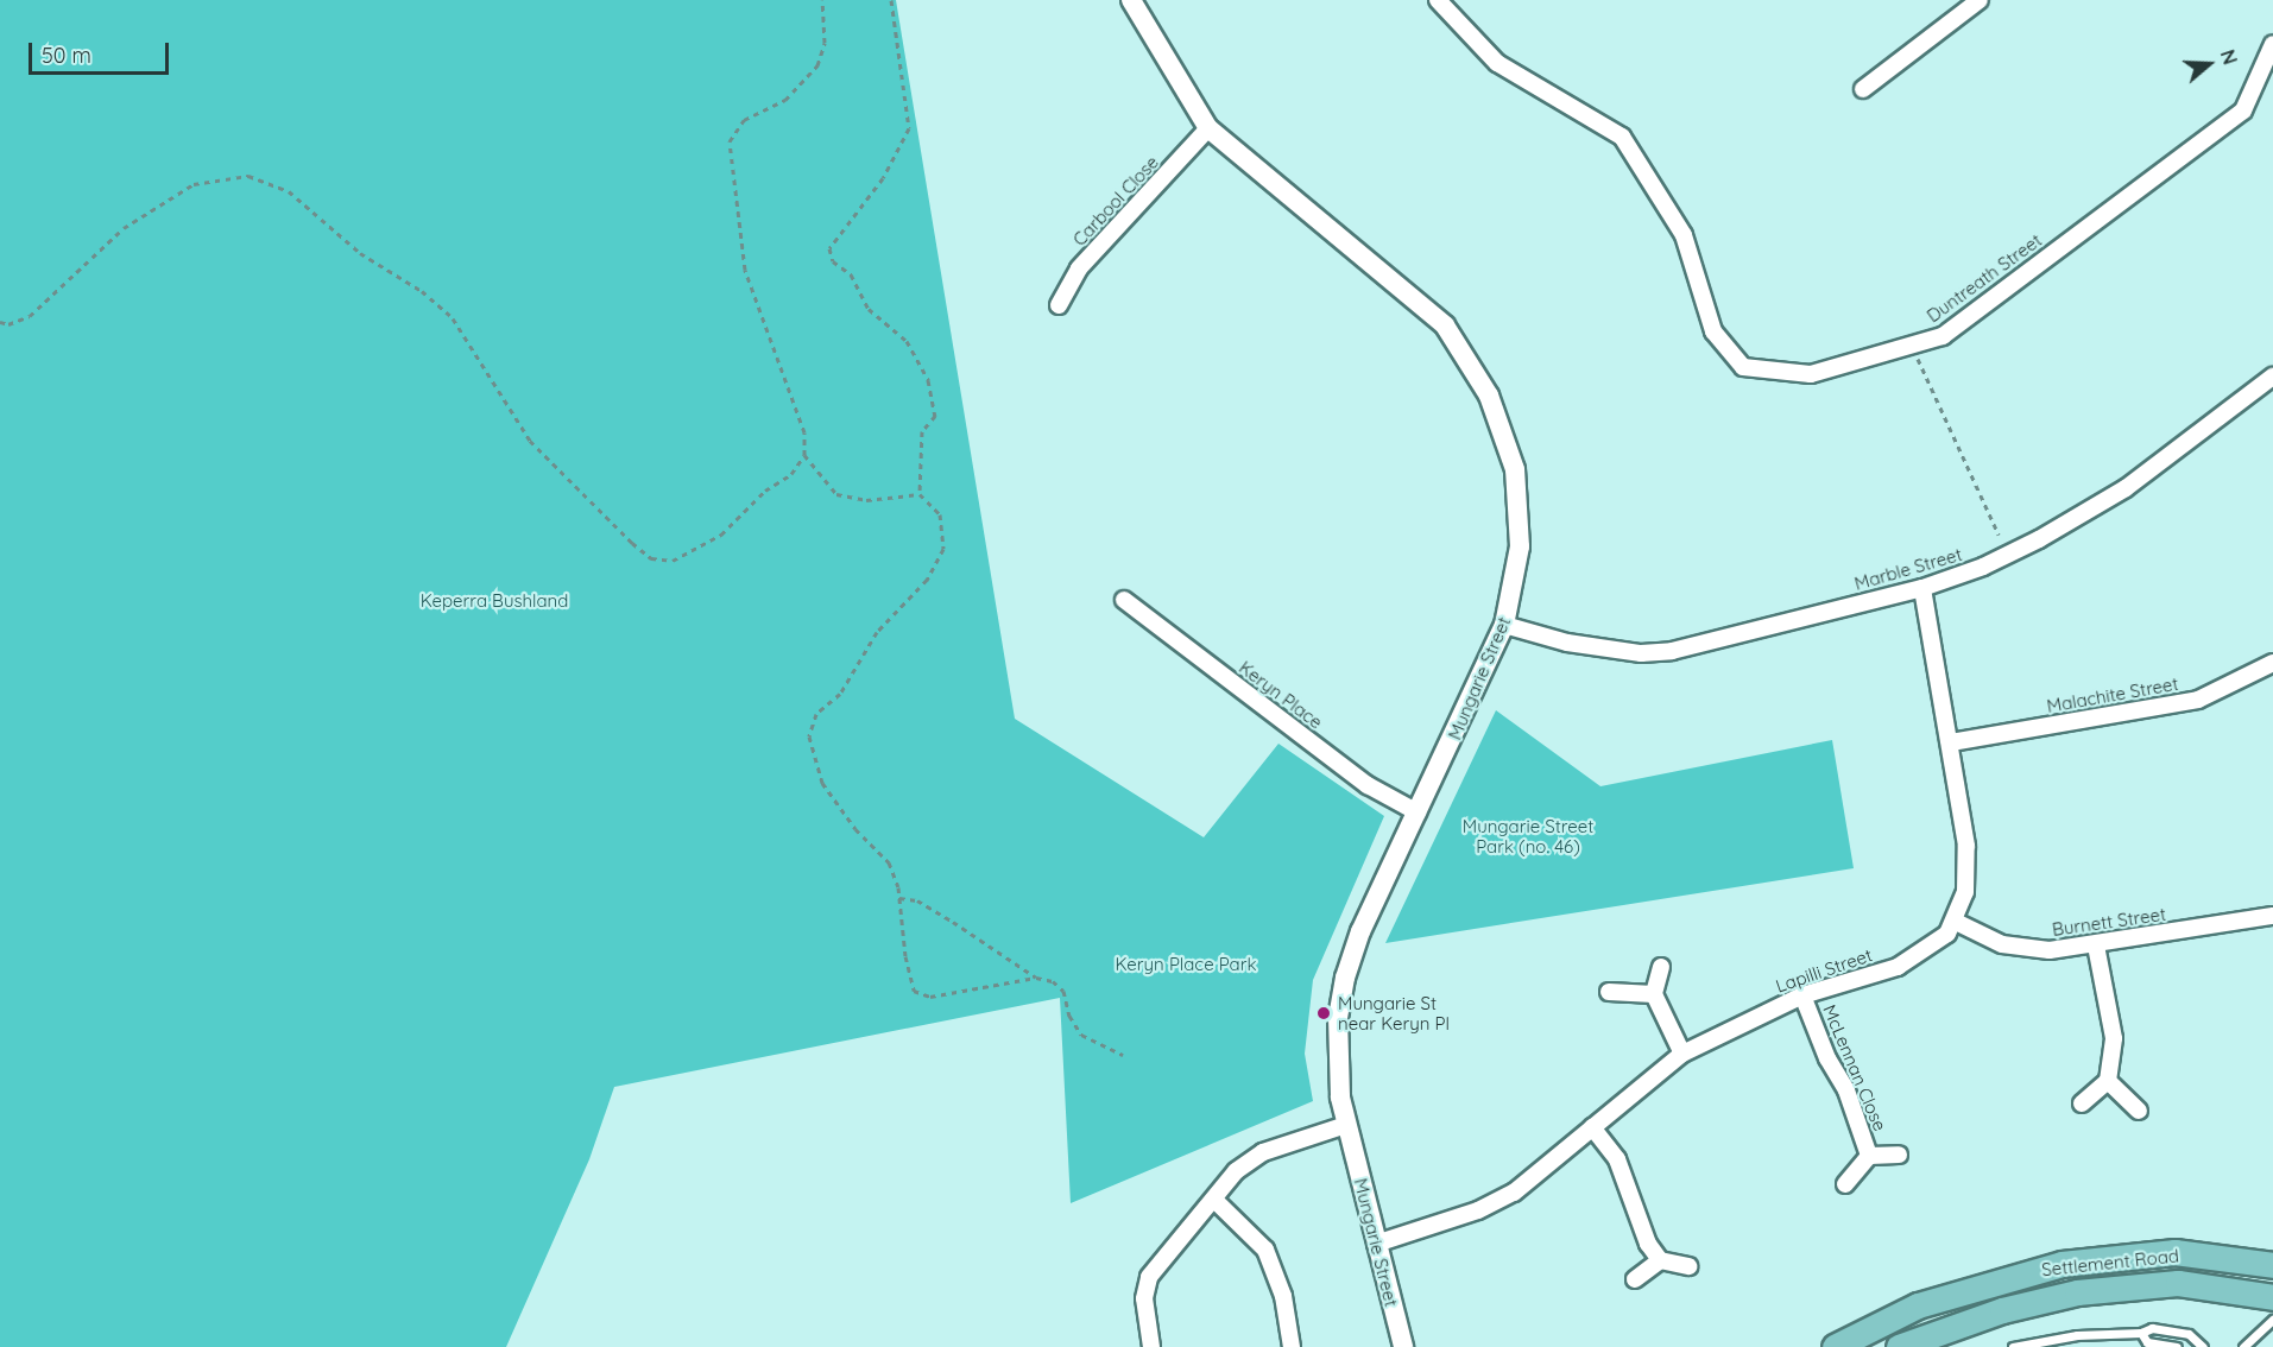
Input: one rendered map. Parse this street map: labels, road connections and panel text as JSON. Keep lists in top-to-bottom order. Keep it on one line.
{"streets":{"main road":["Settlement Road"],"street":["Carbool Close","Duntreath Street","Marble Street","Mungarie Street","Keryn Place","Malachite Street","Burnett Street","Lapilli Street","McLennan Close"]},"crossings":[["Carbool Close","Mungarie Street"],["Marble Street","Mungarie Street"],["Mungarie Street","Keryn Place"],["Mungarie Street","Lapilli Street"],["Burnett Street","Lapilli Street"],["Lapilli Street","McLennan Close"]],"parks":["Keperra Bushland","Mungarie Street Park (no. 46)","Keryn Place Park"],"places":["Mungarie St near Keryn Pl"],"scale_bar":"50 m","north":"right"}
